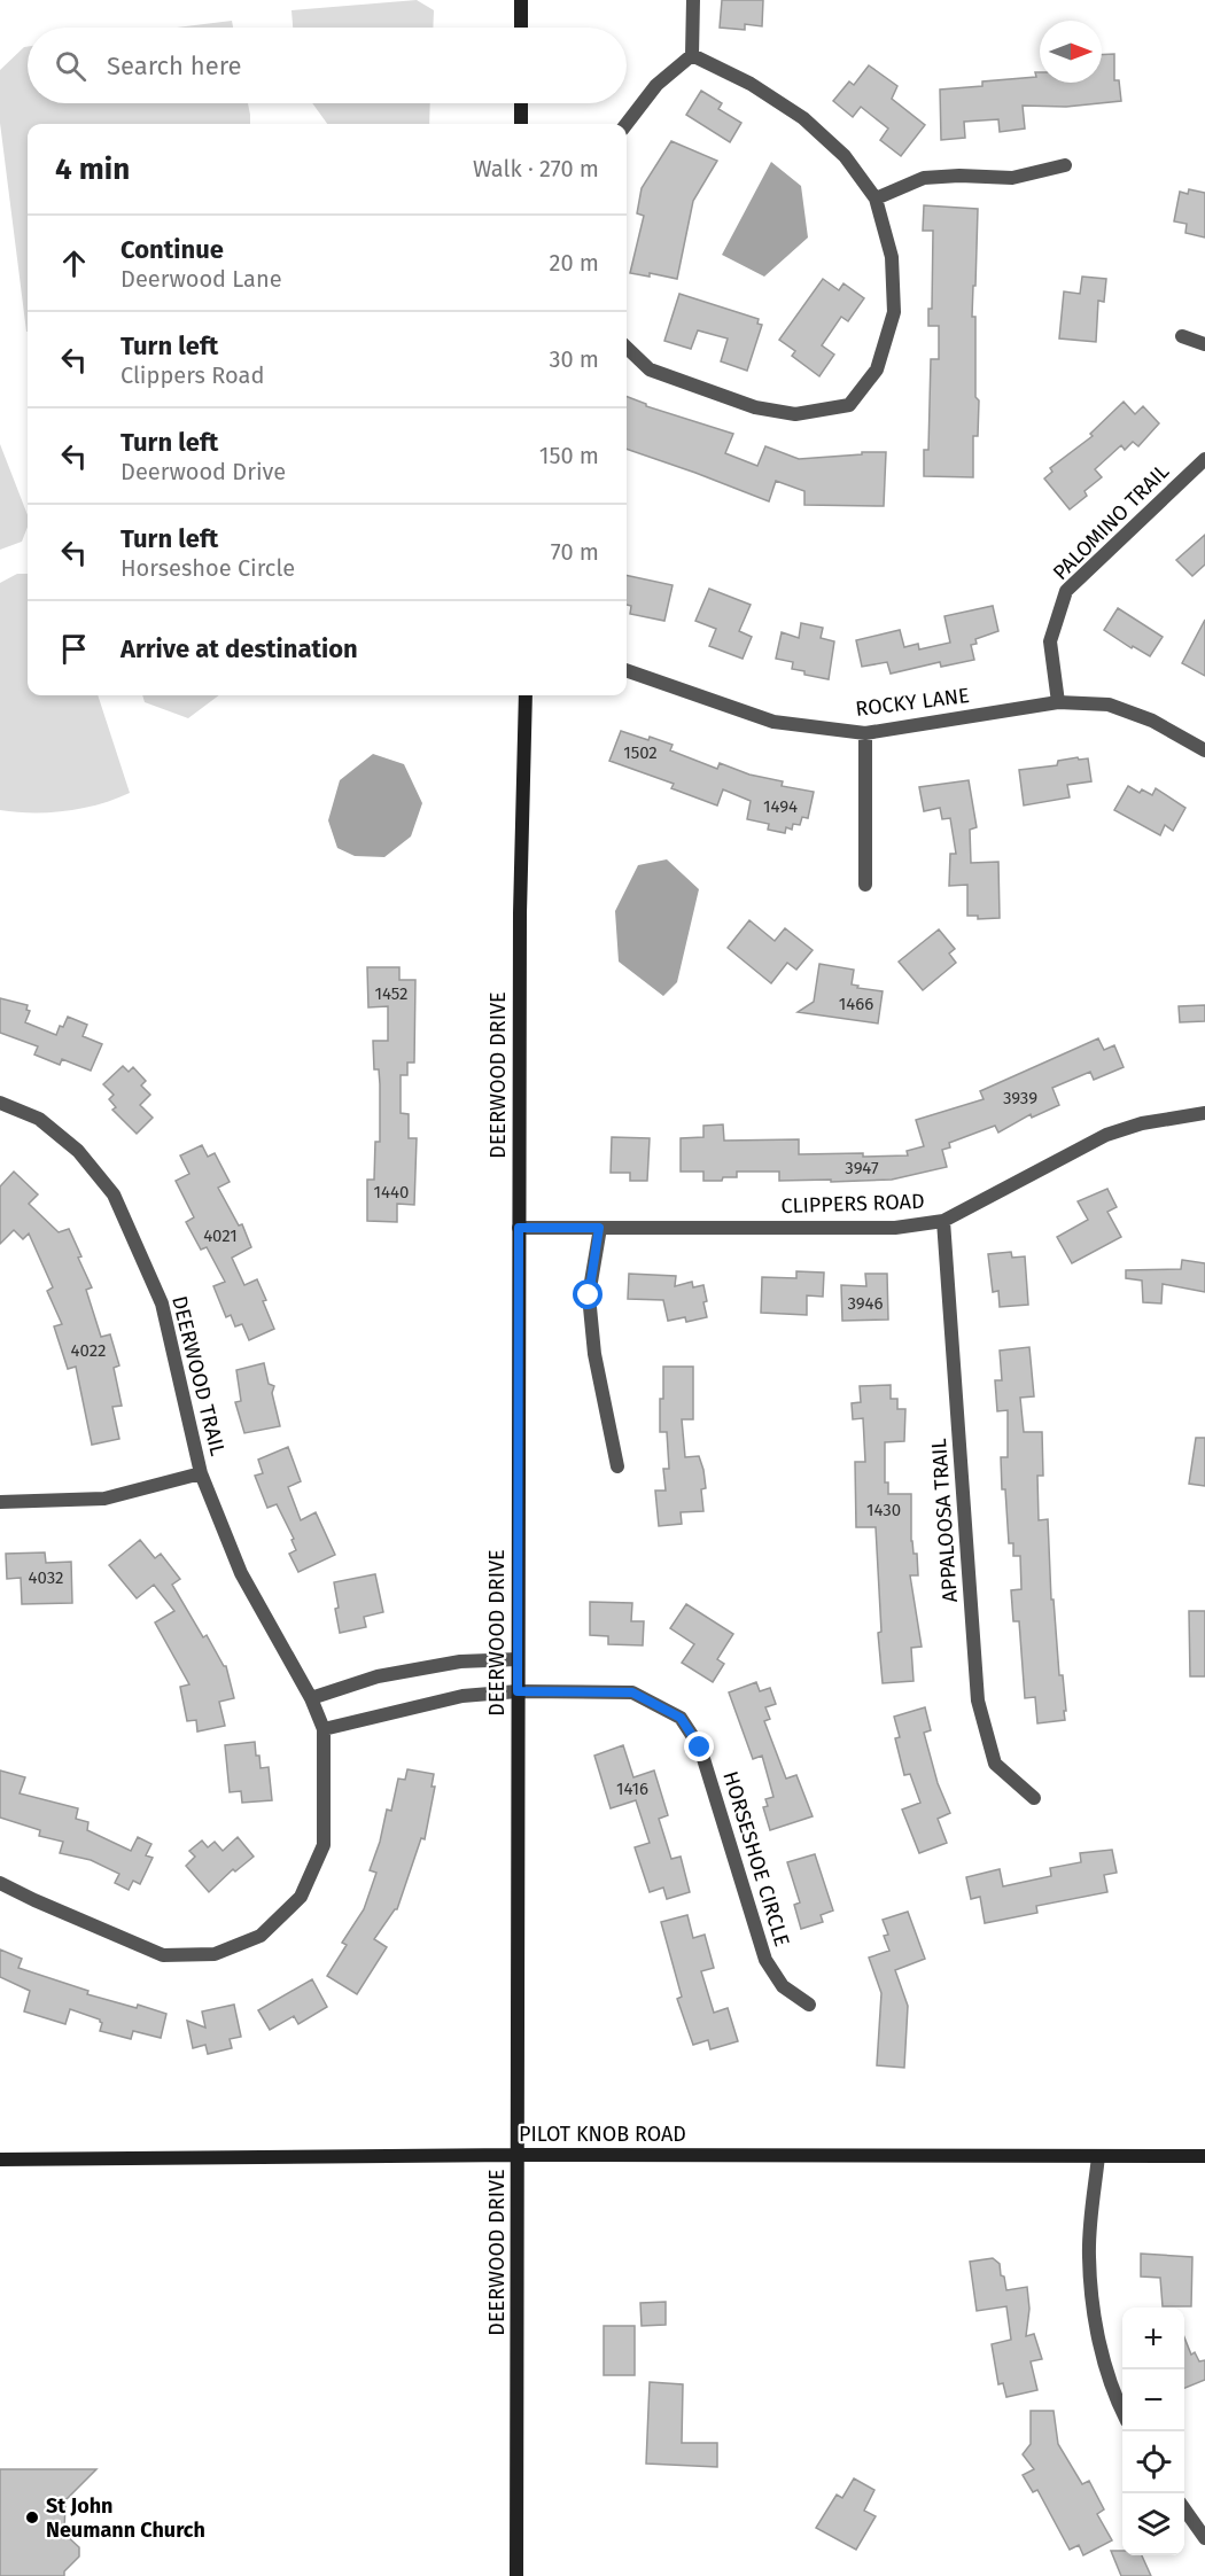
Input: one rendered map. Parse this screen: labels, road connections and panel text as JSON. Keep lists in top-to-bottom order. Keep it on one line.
{"streets":{"street":["PALOMINO TRAIL","ROCKY LANE","DEERWOOD DRIVE","CLIPPERS ROAD","DEERWOOD TRAIL","APPALOOSA TRAIL","HORSESHOE CIRCLE","PILOT KNOB ROAD"]},"crossings":[["PALOMINO TRAIL","ROCKY LANE"],["DEERWOOD DRIVE","CLIPPERS ROAD"],["DEERWOOD DRIVE","HORSESHOE CIRCLE"],["DEERWOOD DRIVE","PILOT KNOB ROAD"],["CLIPPERS ROAD","APPALOOSA TRAIL"]],"places":["St John Neumann Church"],"house_numbers":["1502","1494","1452","1466","3939","3947","1440","4021","3946","4022","1430","4032","1416"],"north":"right","page":{"search":"Search here","heading":["4 min","Walk · 270 m"],"list":[["Continue","Deerwood Lane","20 m"],["Turn left","Clippers Road","30 m"],["Turn left","Deerwood Drive","150 m"],["Turn left","Horseshoe Circle","70 m"],"Arrive at destination"],"map_buttons":["+","−"]}}
